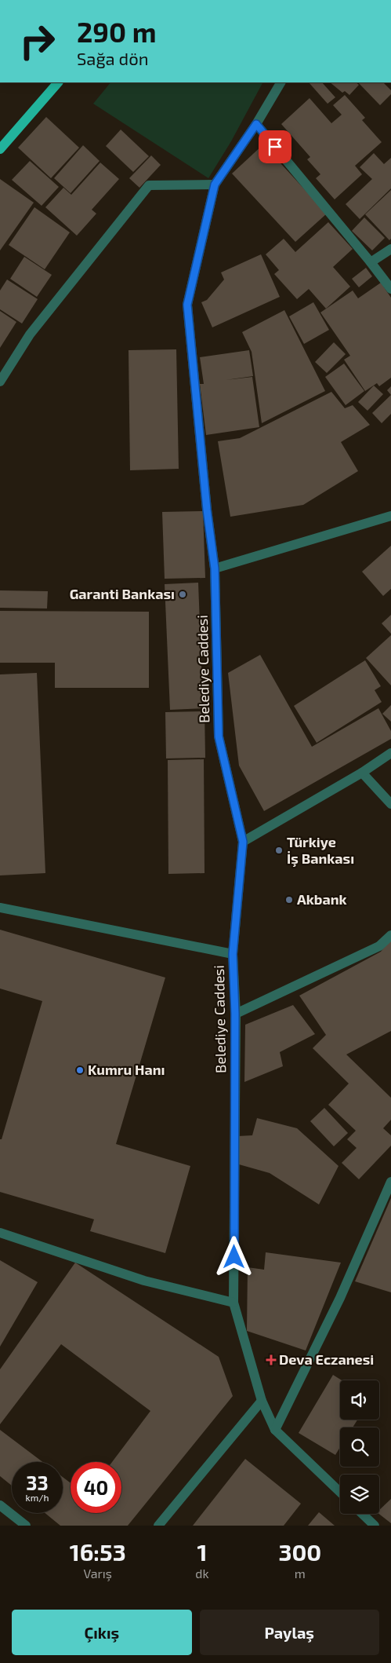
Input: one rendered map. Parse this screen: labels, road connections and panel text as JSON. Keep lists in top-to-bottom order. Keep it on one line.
{"streets":{"street":["Belediye Caddesi"]},"places":{"other":["Garanti Bankası","Türkiye İş Bankası","Akbank","Kumru Hanı"],"health":["Deva Eczanesi"]},"page":{"turn":["290 m","Sağa dön"],"speed":"33 km/h","limit":"40","eta":["16:53","Varış","1","dk","300","m"],"buttons":["Çıkış","Paylaş"]}}
